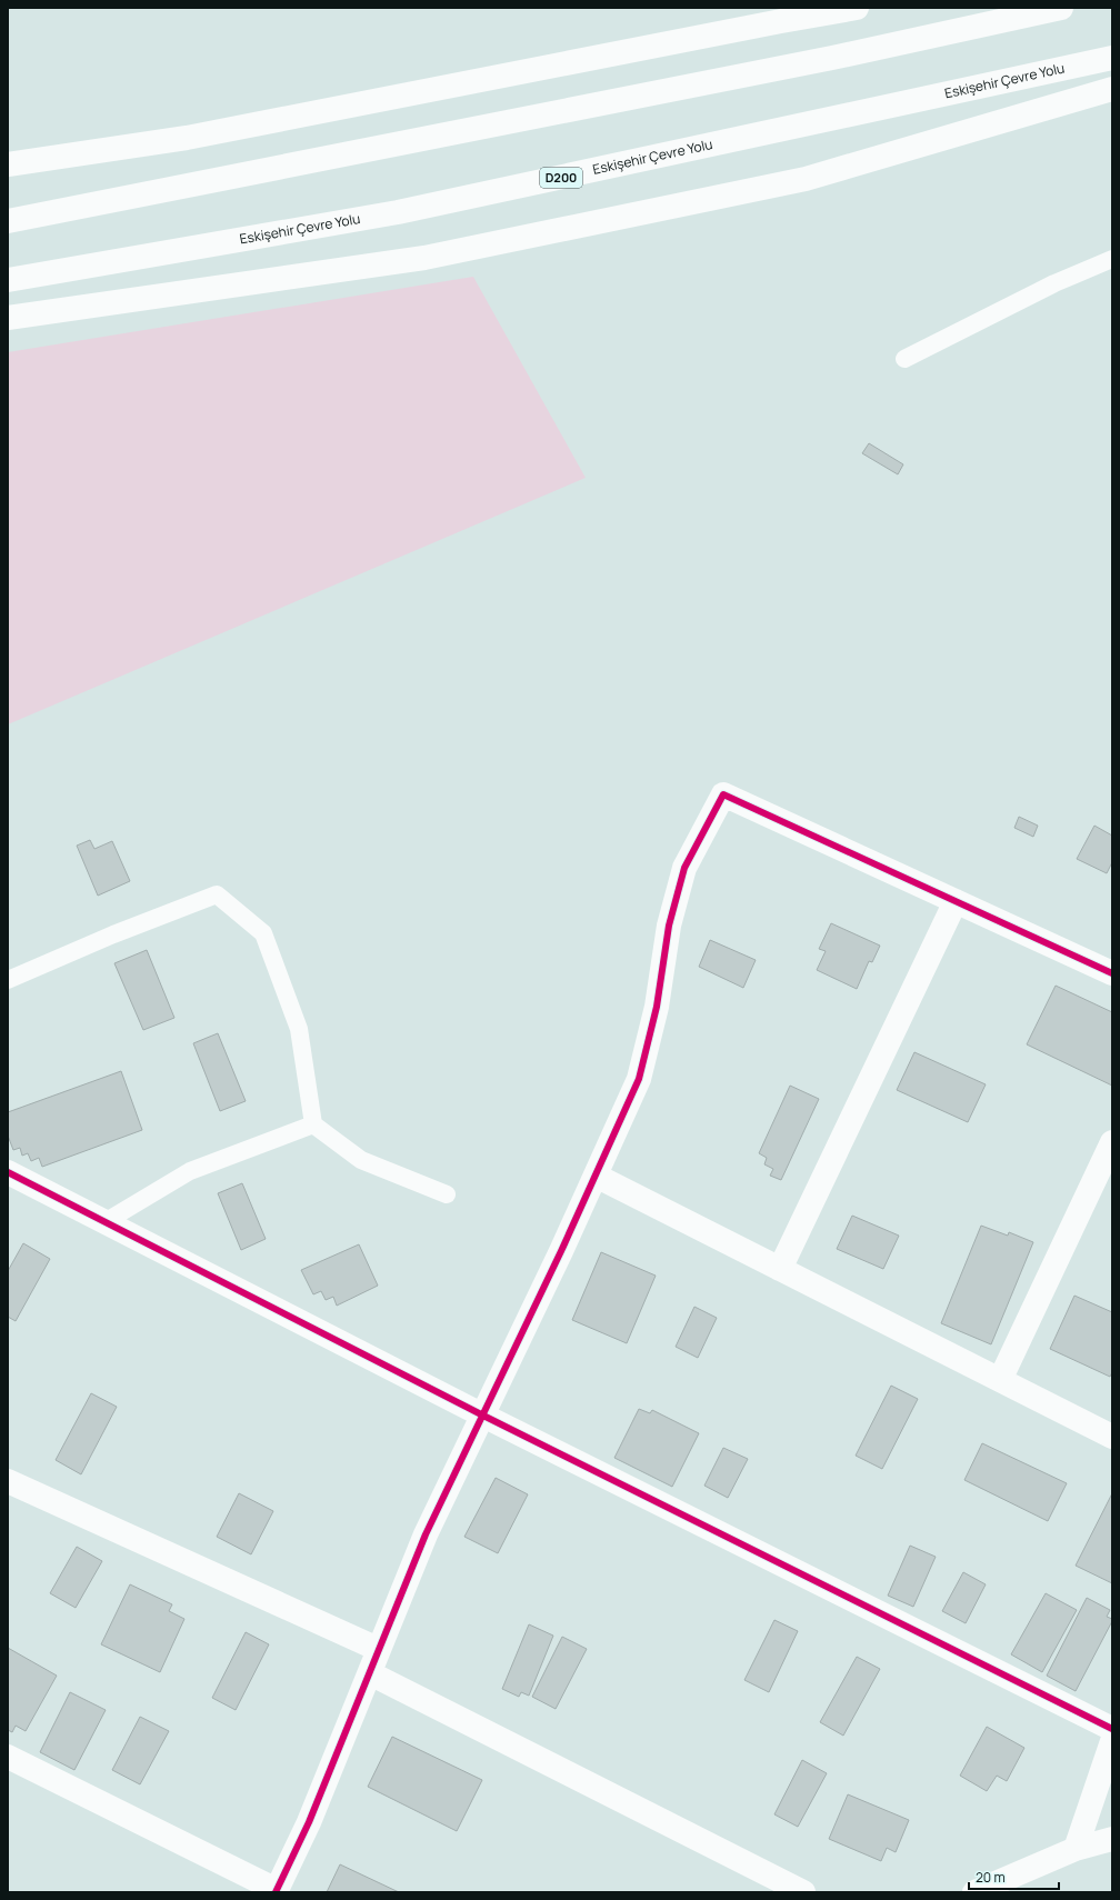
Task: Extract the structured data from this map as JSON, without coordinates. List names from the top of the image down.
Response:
{
  "streets": {
    "main road": ["Eskişehir Çevre Yolu", "D200"]
  },
  "scale_bar": "20 m"
}
